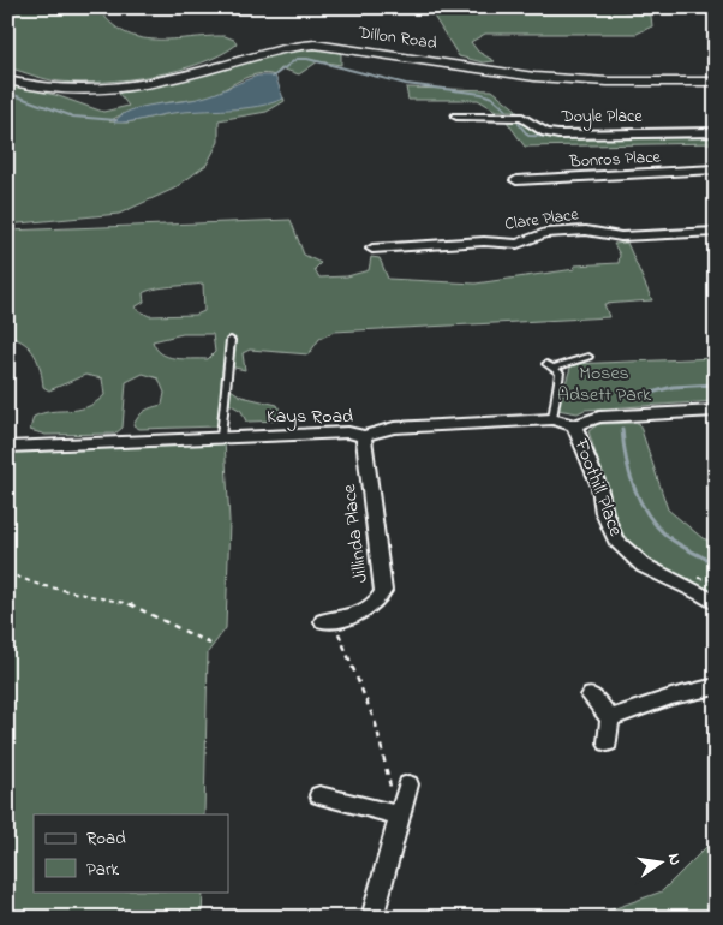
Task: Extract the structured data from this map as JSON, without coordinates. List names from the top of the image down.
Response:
{
  "streets": {
    "main road": ["Dillon Road"],
    "street": [
      "Doyle Place",
      "Bonros Place",
      "Clare Place",
      "Kays Road",
      "Foothill Place",
      "Jillinda Place"
    ]
  },
  "crossings": [
    ["Kays Road", "Foothill Place"],
    ["Kays Road", "Jillinda Place"]
  ],
  "parks": ["Moses Adsett Park"],
  "legend": ["Road", "Park"],
  "north": "right"
}
